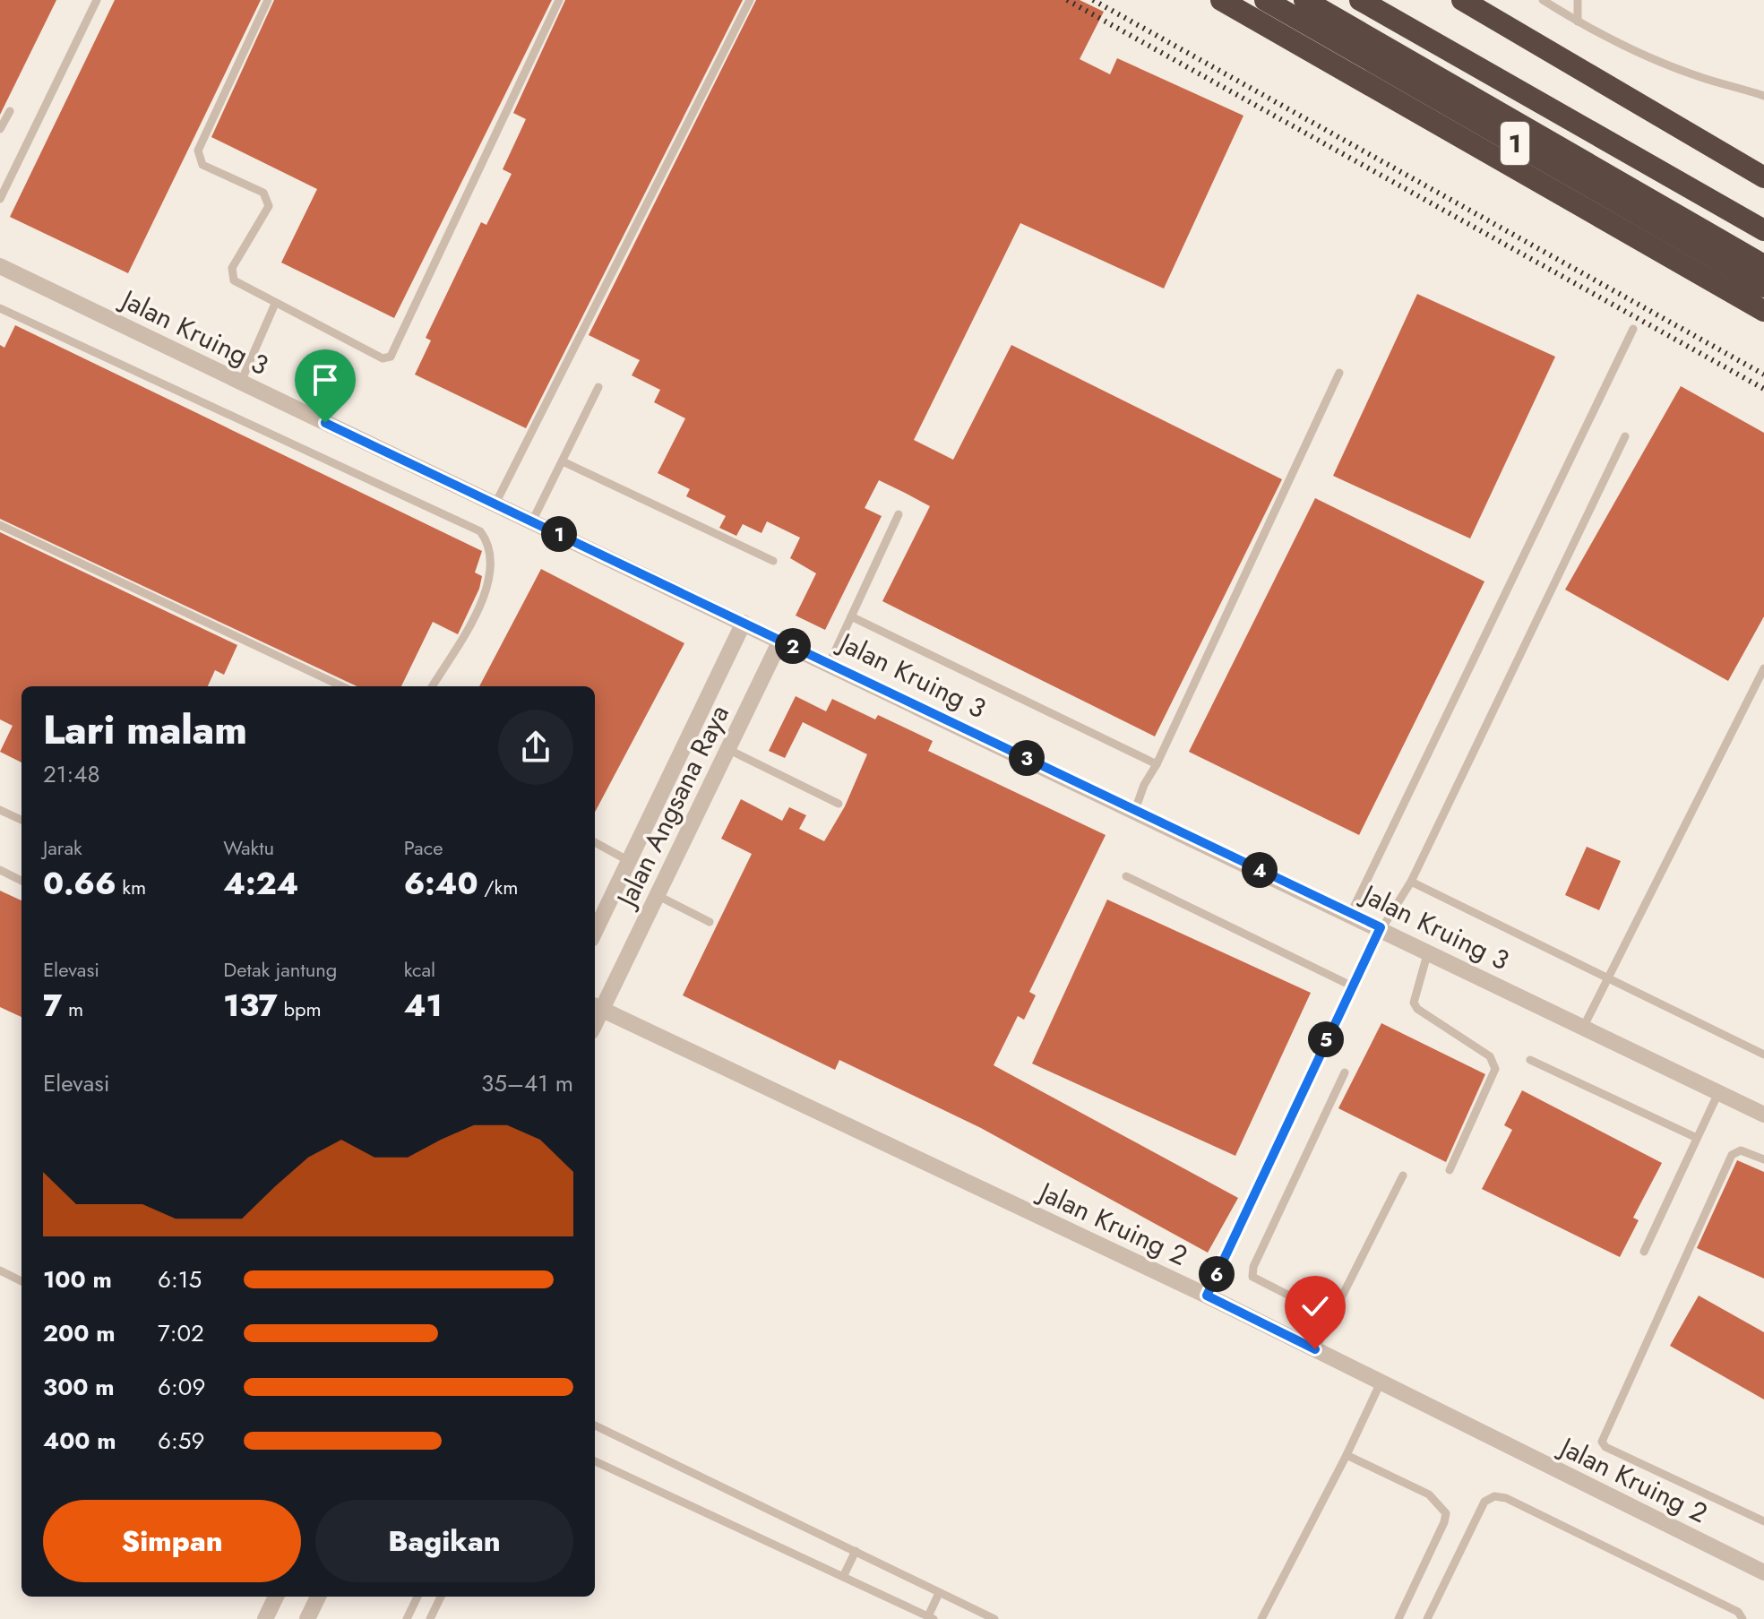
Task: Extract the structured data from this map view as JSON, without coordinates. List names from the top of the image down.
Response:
{
  "streets": {
    "highway": ["1"],
    "street": ["Jalan Kruing 3", "Jalan Angsana Raya", "Jalan Kruing 2"]
  },
  "crossings": [
    ["Jalan Kruing 3", "Jalan Angsana Raya"],
    ["Jalan Angsana Raya", "Jalan Kruing 2"]
  ],
  "page": {
    "pins": [
      "1",
      "2",
      "3",
      "4",
      "5",
      "6"
    ],
    "heading": ["Lari malam", "21:48"],
    "stats": [
      ["Jarak", "0.66 km"],
      ["Waktu", "4:24"],
      ["Pace", "6:40 /km"],
      ["Elevasi", "7 m"],
      ["Detak jantung", "137 bpm"],
      ["kcal", "41"]
    ],
    "chart": ["Elevasi", "35–41 m"],
    "list": [
      {
        "name": "100 m",
        "note": "6:15"
      },
      {
        "name": "200 m",
        "note": "7:02"
      },
      {
        "name": "300 m",
        "note": "6:09"
      },
      {
        "name": "400 m",
        "note": "6:59"
      }
    ],
    "buttons": ["Simpan", "Bagikan"]
  }
}
